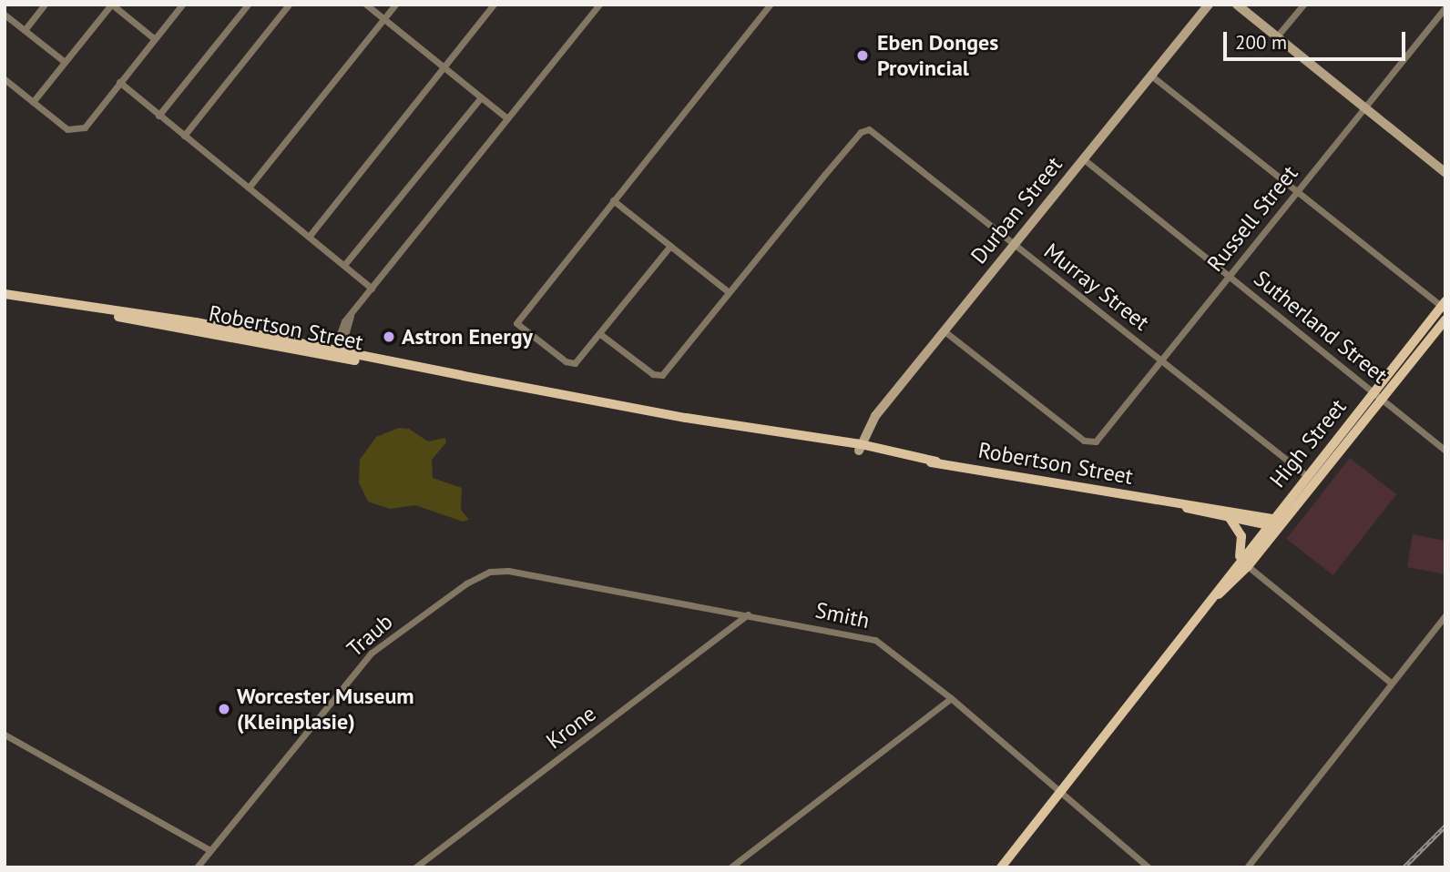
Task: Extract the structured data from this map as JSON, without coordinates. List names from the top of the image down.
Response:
{
  "streets": {
    "main road": ["Robertson Street", "High Street"],
    "street": [
      "Durban Street",
      "Russell Street",
      "Murray Street",
      "Sutherland Street",
      "Smith",
      "Traub",
      "Krone"
    ]
  },
  "crossings": [
    ["Durban Street", "Russell Street"],
    ["Durban Street", "Murray Street"],
    ["Durban Street", "Sutherland Street"],
    ["Durban Street", "Robertson Street"],
    ["Russell Street", "Murray Street"],
    ["Russell Street", "Sutherland Street"],
    ["Murray Street", "High Street"],
    ["Sutherland Street", "High Street"],
    ["Robertson Street", "High Street"],
    ["High Street", "Smith"],
    ["Smith", "Traub"],
    ["Smith", "Krone"]
  ],
  "places": ["Eben Donges Provincial", "Astron Energy", "Worcester Museum (Kleinplasie)"],
  "scale_bar": "200 m"
}
